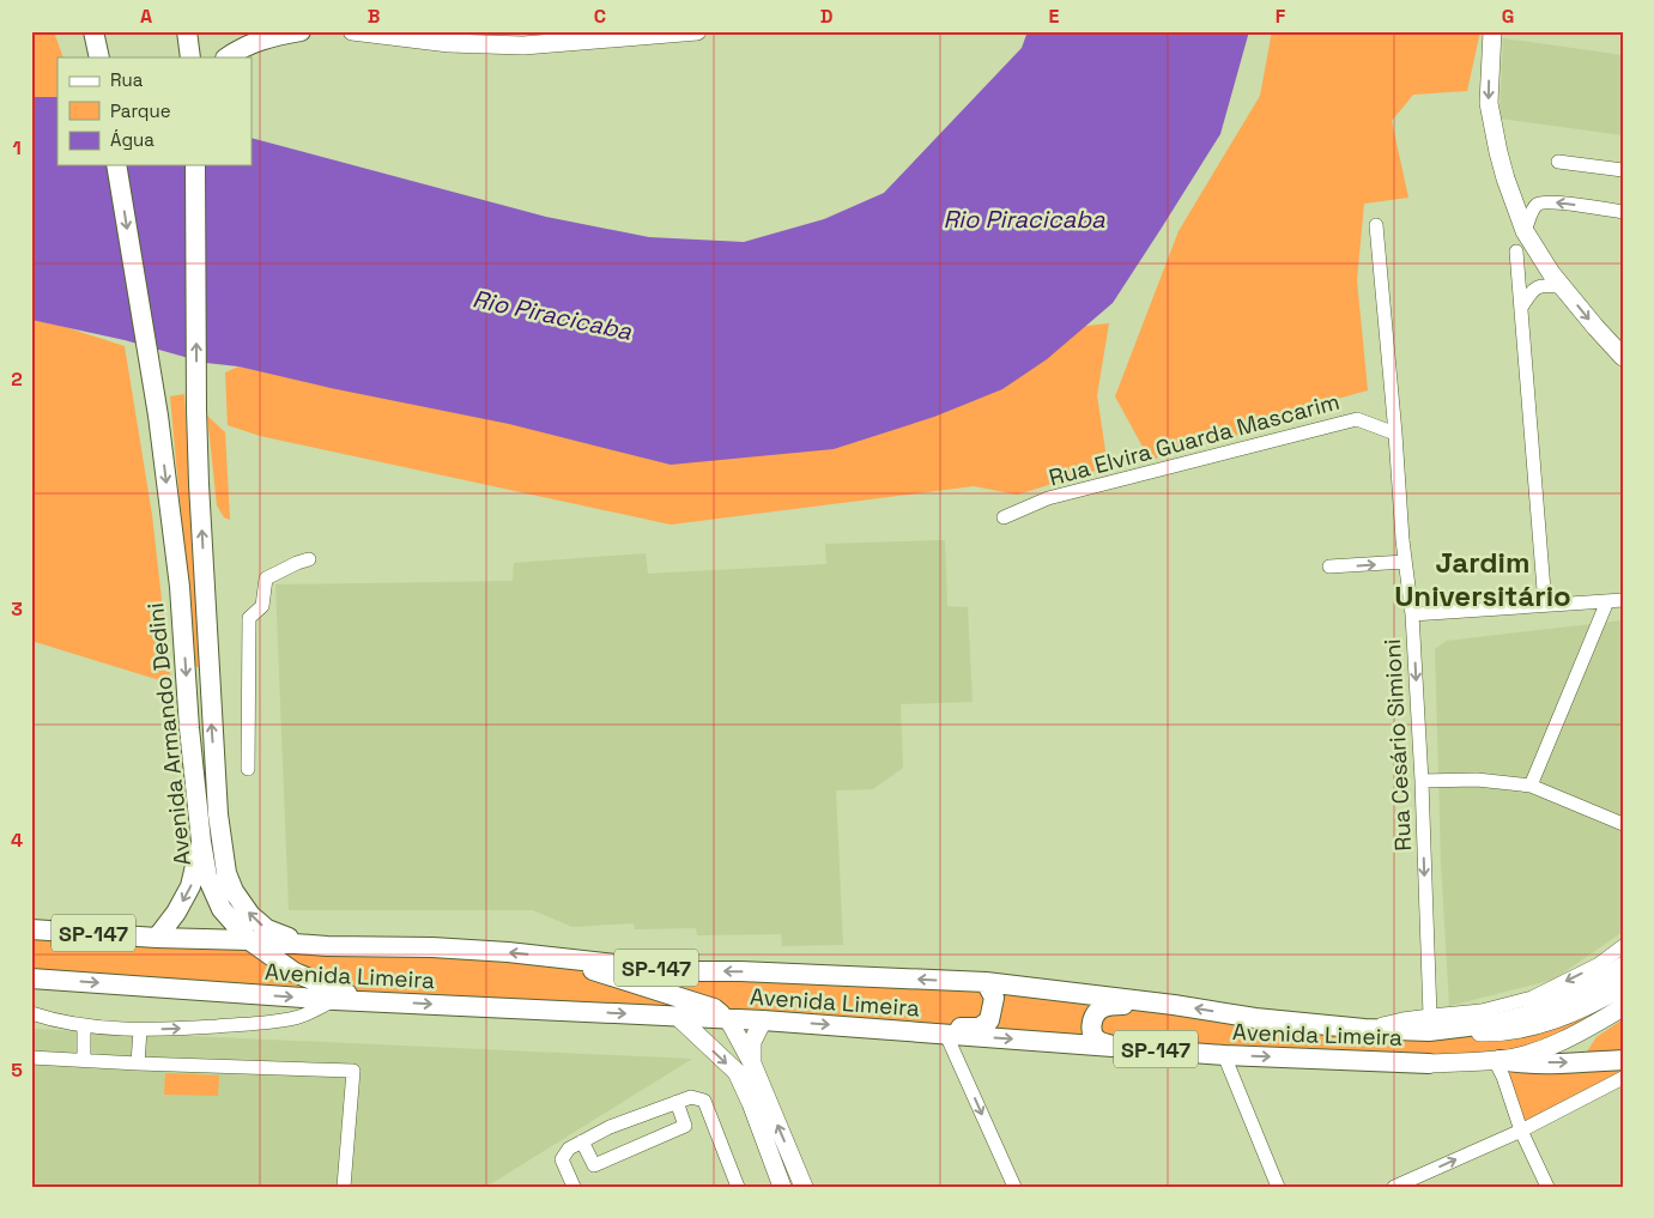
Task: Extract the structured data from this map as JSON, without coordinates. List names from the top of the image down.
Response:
{
  "streets": {
    "highway": ["Avenida Armando Dedini", "SP-147", "Avenida Limeira"],
    "street": ["Rua Elvira Guarda Mascarim", "Rua Cesário Simioni"]
  },
  "crossings": [
    ["Rua Elvira Guarda Mascarim", "Rua Cesário Simioni"],
    ["Avenida Armando Dedini", "Avenida Limeira"],
    ["Rua Cesário Simioni", "Avenida Limeira"]
  ],
  "one_way": ["Rua Cesário Simioni"],
  "districts": ["Jardim Universitário"],
  "water": ["Rio Piracicaba"],
  "legend": ["Rua", "Parque", "Água"],
  "grid": {
    "columns": [
      "A",
      "B",
      "C",
      "D",
      "E",
      "F",
      "G"
    ],
    "rows": [
      "1",
      "2",
      "3",
      "4",
      "5"
    ]
  }
}
